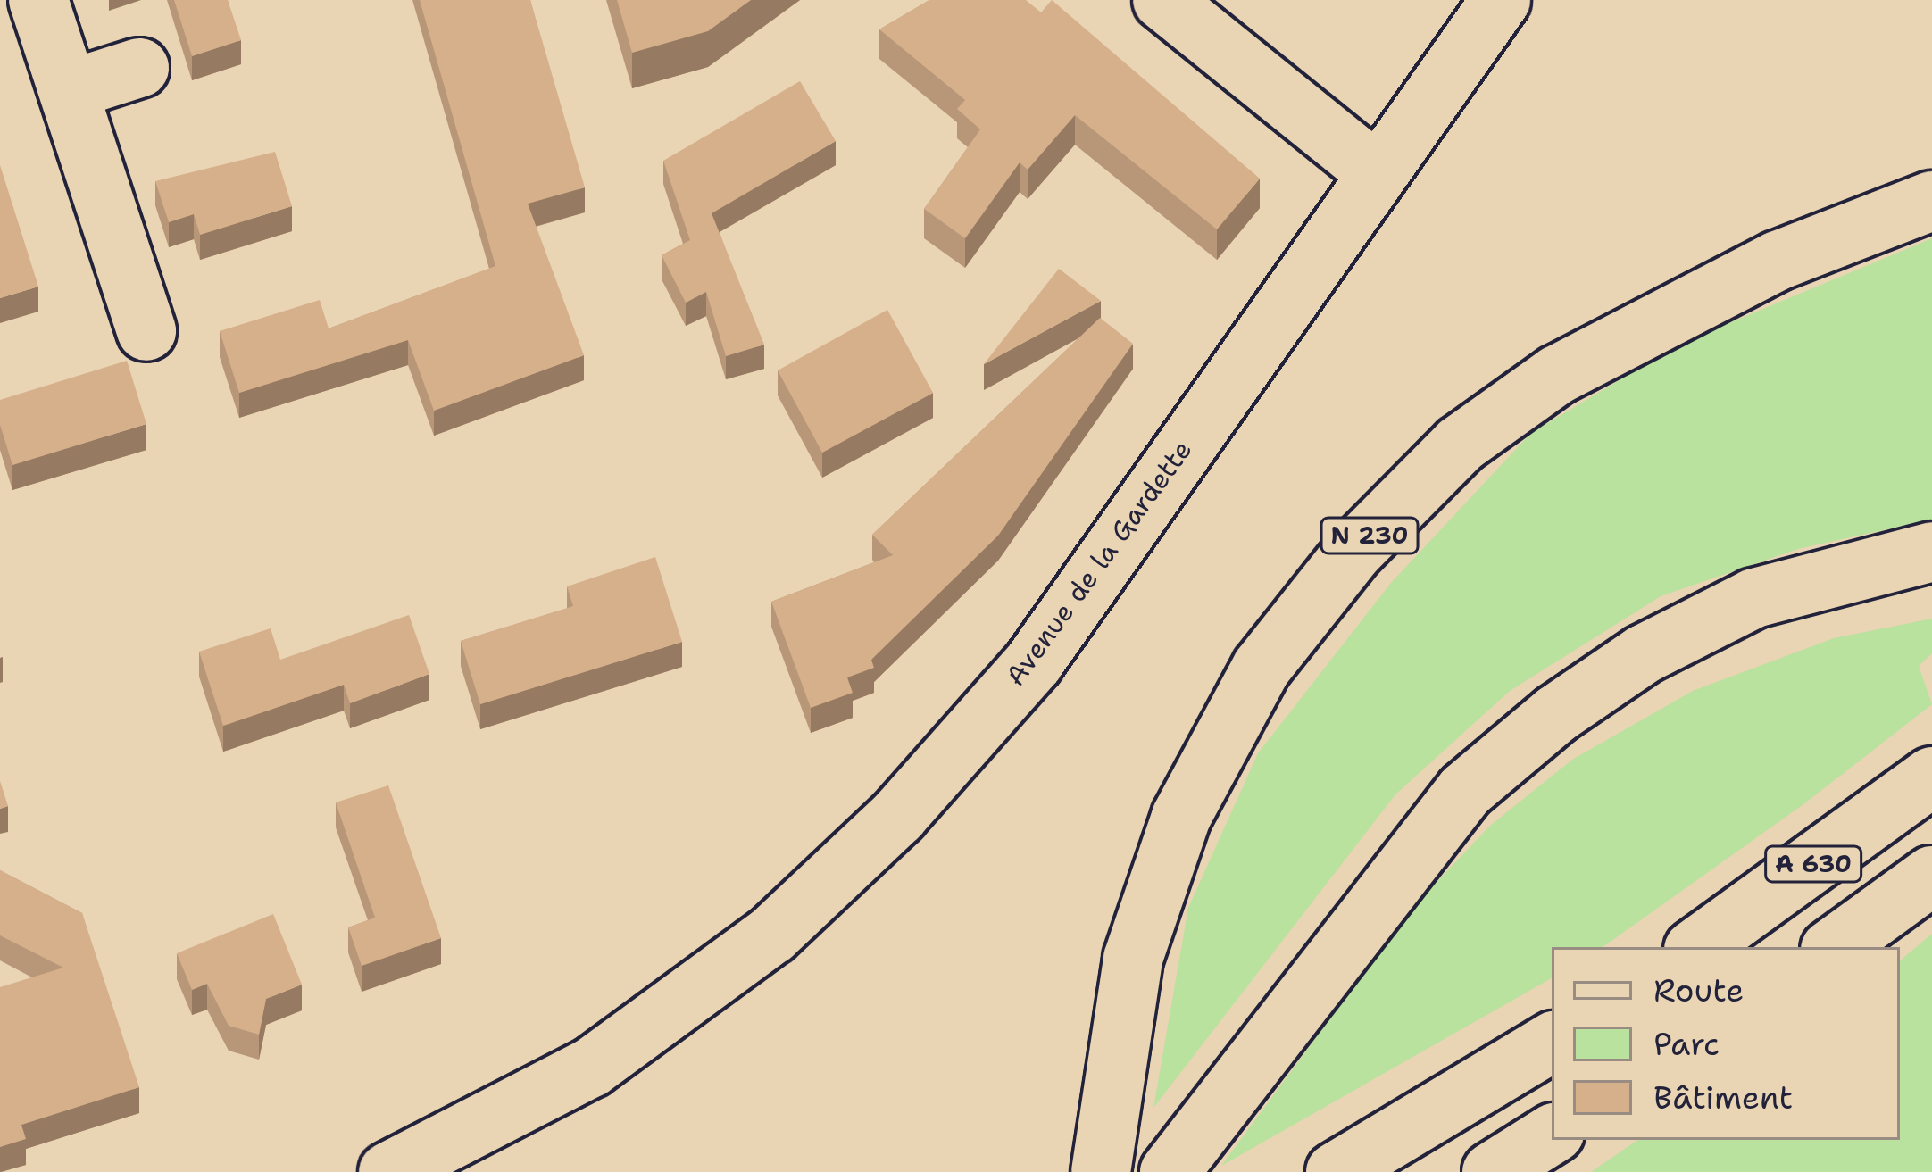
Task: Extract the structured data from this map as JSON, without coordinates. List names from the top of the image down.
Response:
{
  "streets": {
    "main road": ["N 230", "Avenue de la Gardette", "A 630"]
  },
  "legend": ["Route", "Parc", "Bâtiment"]
}
